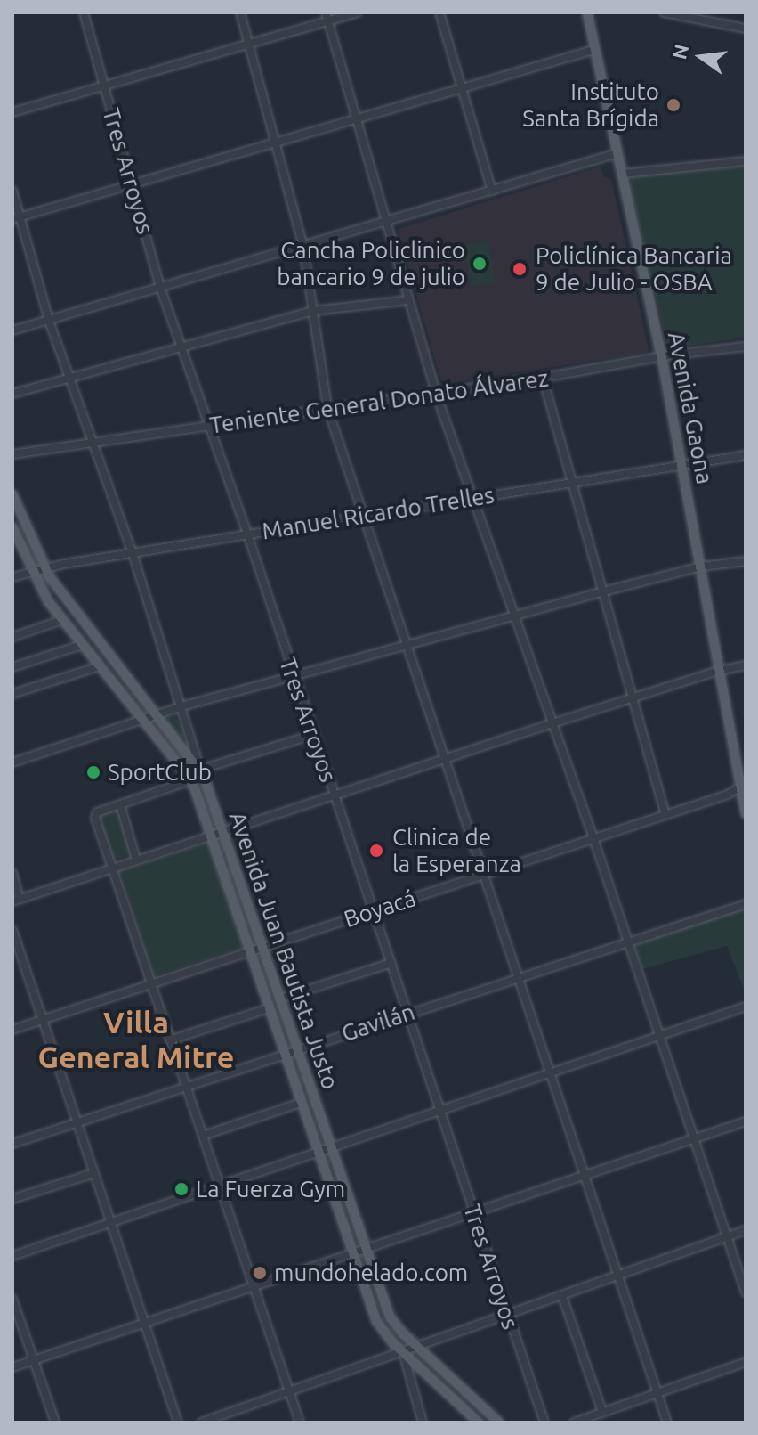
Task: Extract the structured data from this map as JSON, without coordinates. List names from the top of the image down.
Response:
{
  "streets": {
    "main road": ["Avenida Gaona", "Avenida Juan Bautista Justo"],
    "street": [
      "Tres Arroyos",
      "Teniente General Donato Álvarez",
      "Manuel Ricardo Trelles",
      "Boyacá",
      "Gavilán"
    ]
  },
  "crossings": [
    ["Tres Arroyos", "Teniente General Donato Álvarez"],
    ["Tres Arroyos", "Manuel Ricardo Trelles"],
    ["Tres Arroyos", "Boyacá"],
    ["Tres Arroyos", "Gavilán"],
    ["Teniente General Donato Álvarez", "Avenida Gaona"],
    ["Avenida Gaona", "Manuel Ricardo Trelles"],
    ["Avenida Gaona", "Boyacá"],
    ["Manuel Ricardo Trelles", "Avenida Juan Bautista Justo"],
    ["Boyacá", "Avenida Juan Bautista Justo"],
    ["Avenida Juan Bautista Justo", "Gavilán"]
  ],
  "districts": ["Villa General Mitre"],
  "places": [
    "Instituto Santa Brígida",
    "Cancha Policlinico bancario 9 de julio",
    "Policlínica Bancaria 9 de Julio - OSBA",
    "SportClub",
    "Clinica de la Esperanza",
    "La Fuerza Gym",
    "mundohelado.com"
  ],
  "north": "left"
}
